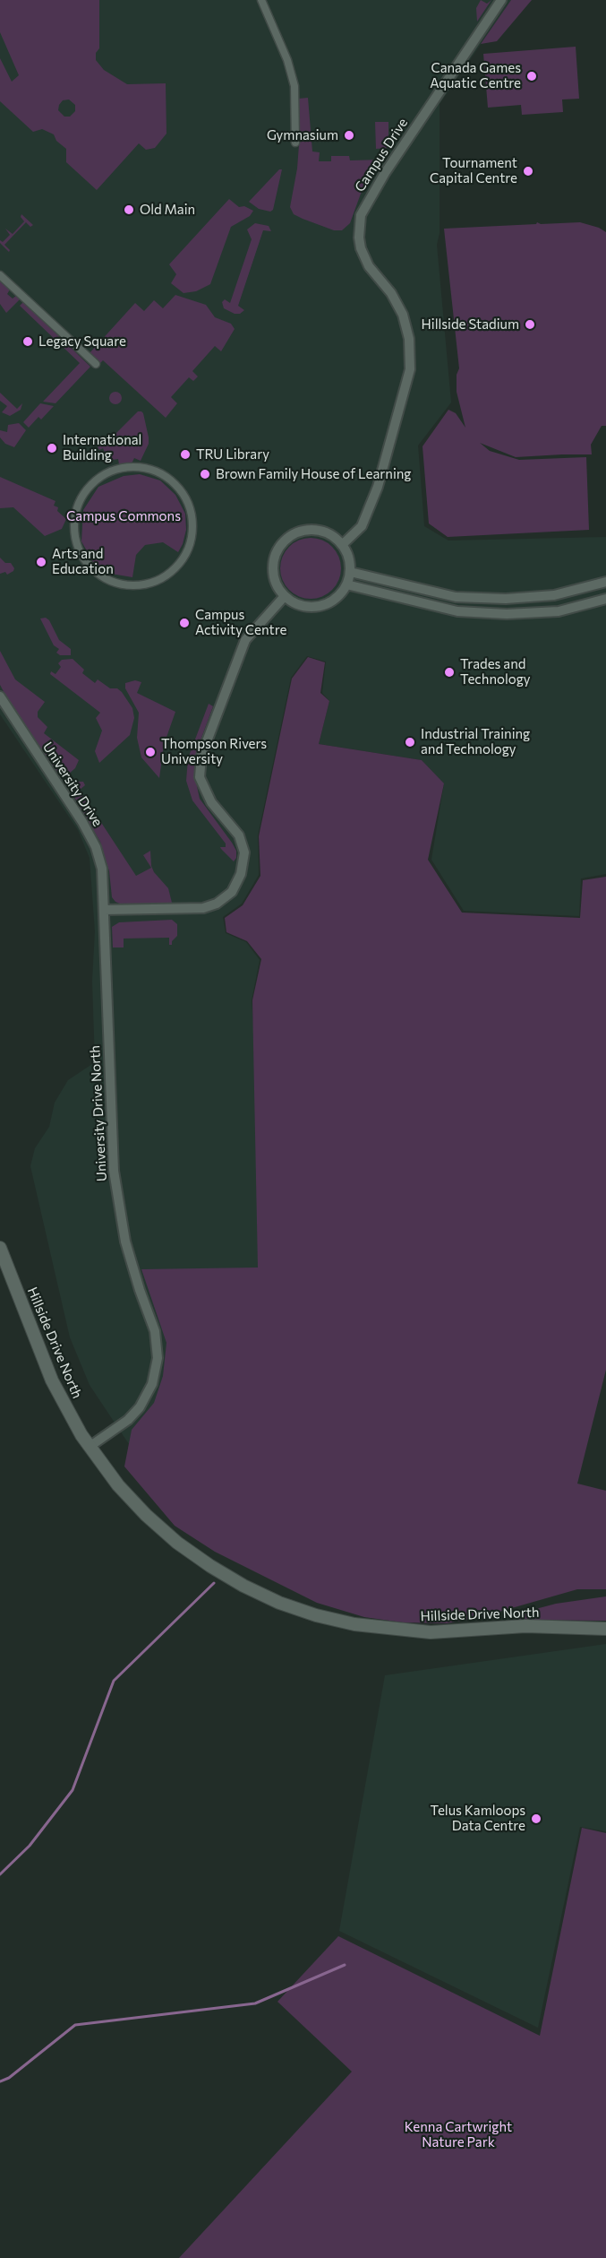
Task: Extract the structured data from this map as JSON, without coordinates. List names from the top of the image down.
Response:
{
  "streets": {
    "street": [
      "Campus Drive",
      "University Drive",
      "University Drive North",
      "Hillside Drive North"
    ]
  },
  "crossings": [
    ["University Drive", "University Drive North"]
  ],
  "parks": ["Campus Commons", "Kenna Cartwright Nature Park"],
  "places": [
    "Canada Games Aquatic Centre",
    "Gymnasium",
    "Tournament Capital Centre",
    "Old Main",
    "Hillside Stadium",
    "Legacy Square",
    "International Building",
    "TRU Library",
    "Brown Family House of Learning",
    "Arts and Education",
    "Campus Activity Centre",
    "Trades and Technology",
    "Industrial Training and Technology",
    "Thompson Rivers University",
    "Telus Kamloops Data Centre"
  ]
}
